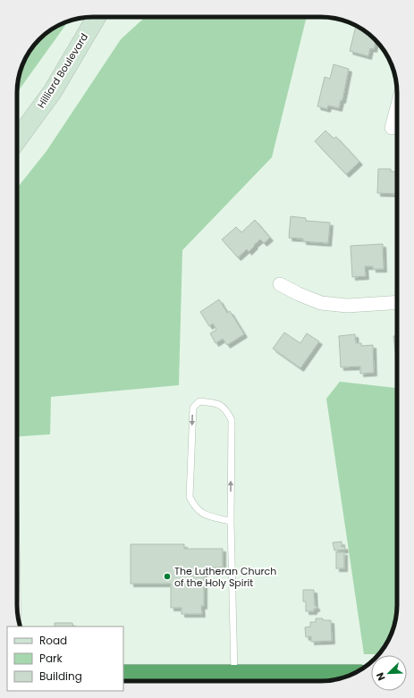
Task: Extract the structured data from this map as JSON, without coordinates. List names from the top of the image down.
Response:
{
  "streets": {
    "street": ["Hilliard Boulevard"]
  },
  "places": ["The Lutheran Church of the Holy Spirit"],
  "legend": ["Road", "Park", "Building"],
  "north": "bottom left"
}
